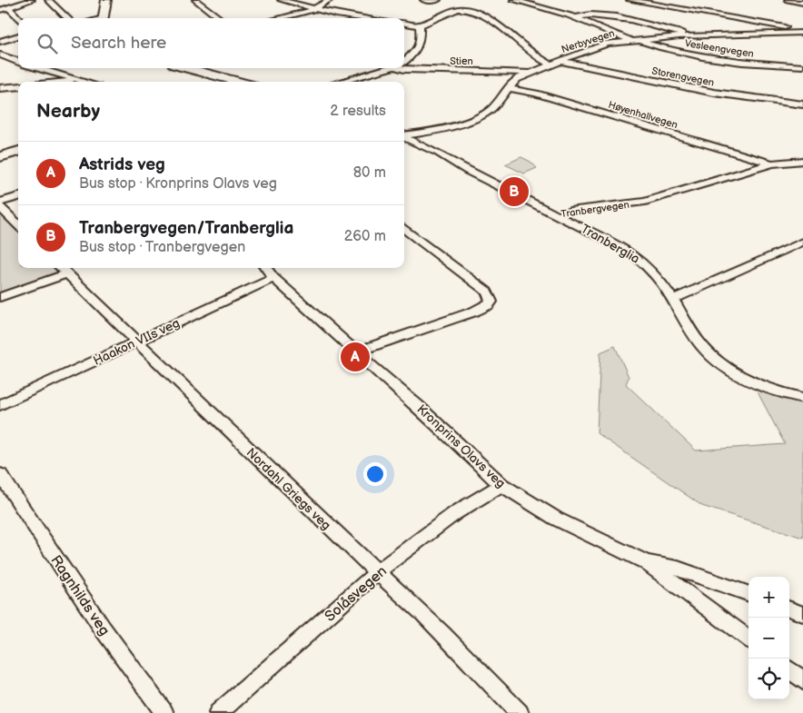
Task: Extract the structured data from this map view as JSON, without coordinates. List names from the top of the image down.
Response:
{
  "streets": {
    "street": [
      "Nerbyvegen",
      "Vesleengvegen",
      "Stien",
      "Storengvegen",
      "Høyenhallvegen",
      "Tranbergvegen",
      "Tranberglia",
      "Haakon VIIs veg",
      "Kronprins Olavs veg",
      "Nordahl Griegs veg",
      "Solåsvegen",
      "Ragnhilds veg"
    ]
  },
  "crossings": [
    ["Nerbyvegen", "Vesleengvegen"],
    ["Nerbyvegen", "Stien"],
    ["Nerbyvegen", "Storengvegen"],
    ["Nerbyvegen", "Høyenhallvegen"],
    ["Høyenhallvegen", "Tranbergvegen"],
    ["Tranbergvegen", "Tranberglia"],
    ["Haakon VIIs veg", "Kronprins Olavs veg"],
    ["Haakon VIIs veg", "Nordahl Griegs veg"],
    ["Kronprins Olavs veg", "Solåsvegen"],
    ["Nordahl Griegs veg", "Solåsvegen"]
  ],
  "page": {
    "search": "Search here",
    "heading": ["Nearby", "2 results"],
    "list": [
      {
        "mark": "A",
        "name": "Astrids veg",
        "note": "Bus stop · Kronprins Olavs veg",
        "value": "80 m"
      },
      {
        "mark": "B",
        "name": "Tranbergvegen/Tranberglia",
        "note": "Bus stop · Tranbergvegen",
        "value": "260 m"
      }
    ],
    "pins": ["B", "A"],
    "map_buttons": ["+", "−"]
  }
}
